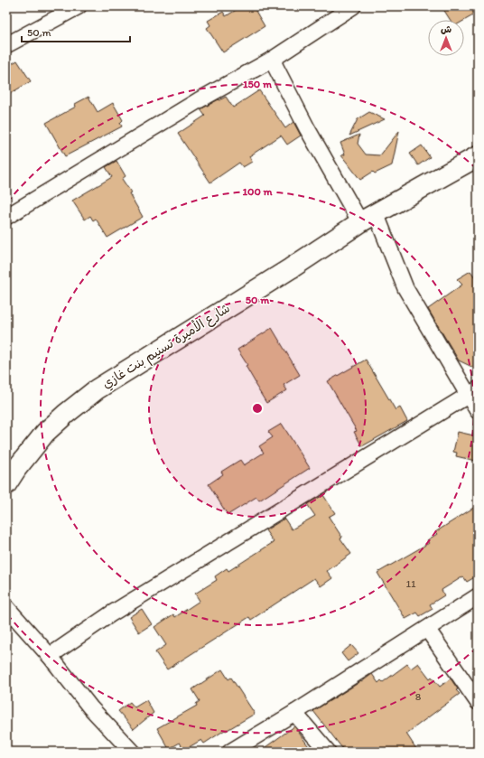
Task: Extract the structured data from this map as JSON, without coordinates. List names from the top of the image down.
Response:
{
  "streets": {
    "main road": ["شارع الأميرة تسنيم بنت غازي"]
  },
  "house_numbers": ["11", "8"],
  "scale_bar": "50 m",
  "north": "top",
  "rings": ["150 m", "100 m", "50 m"]
}
